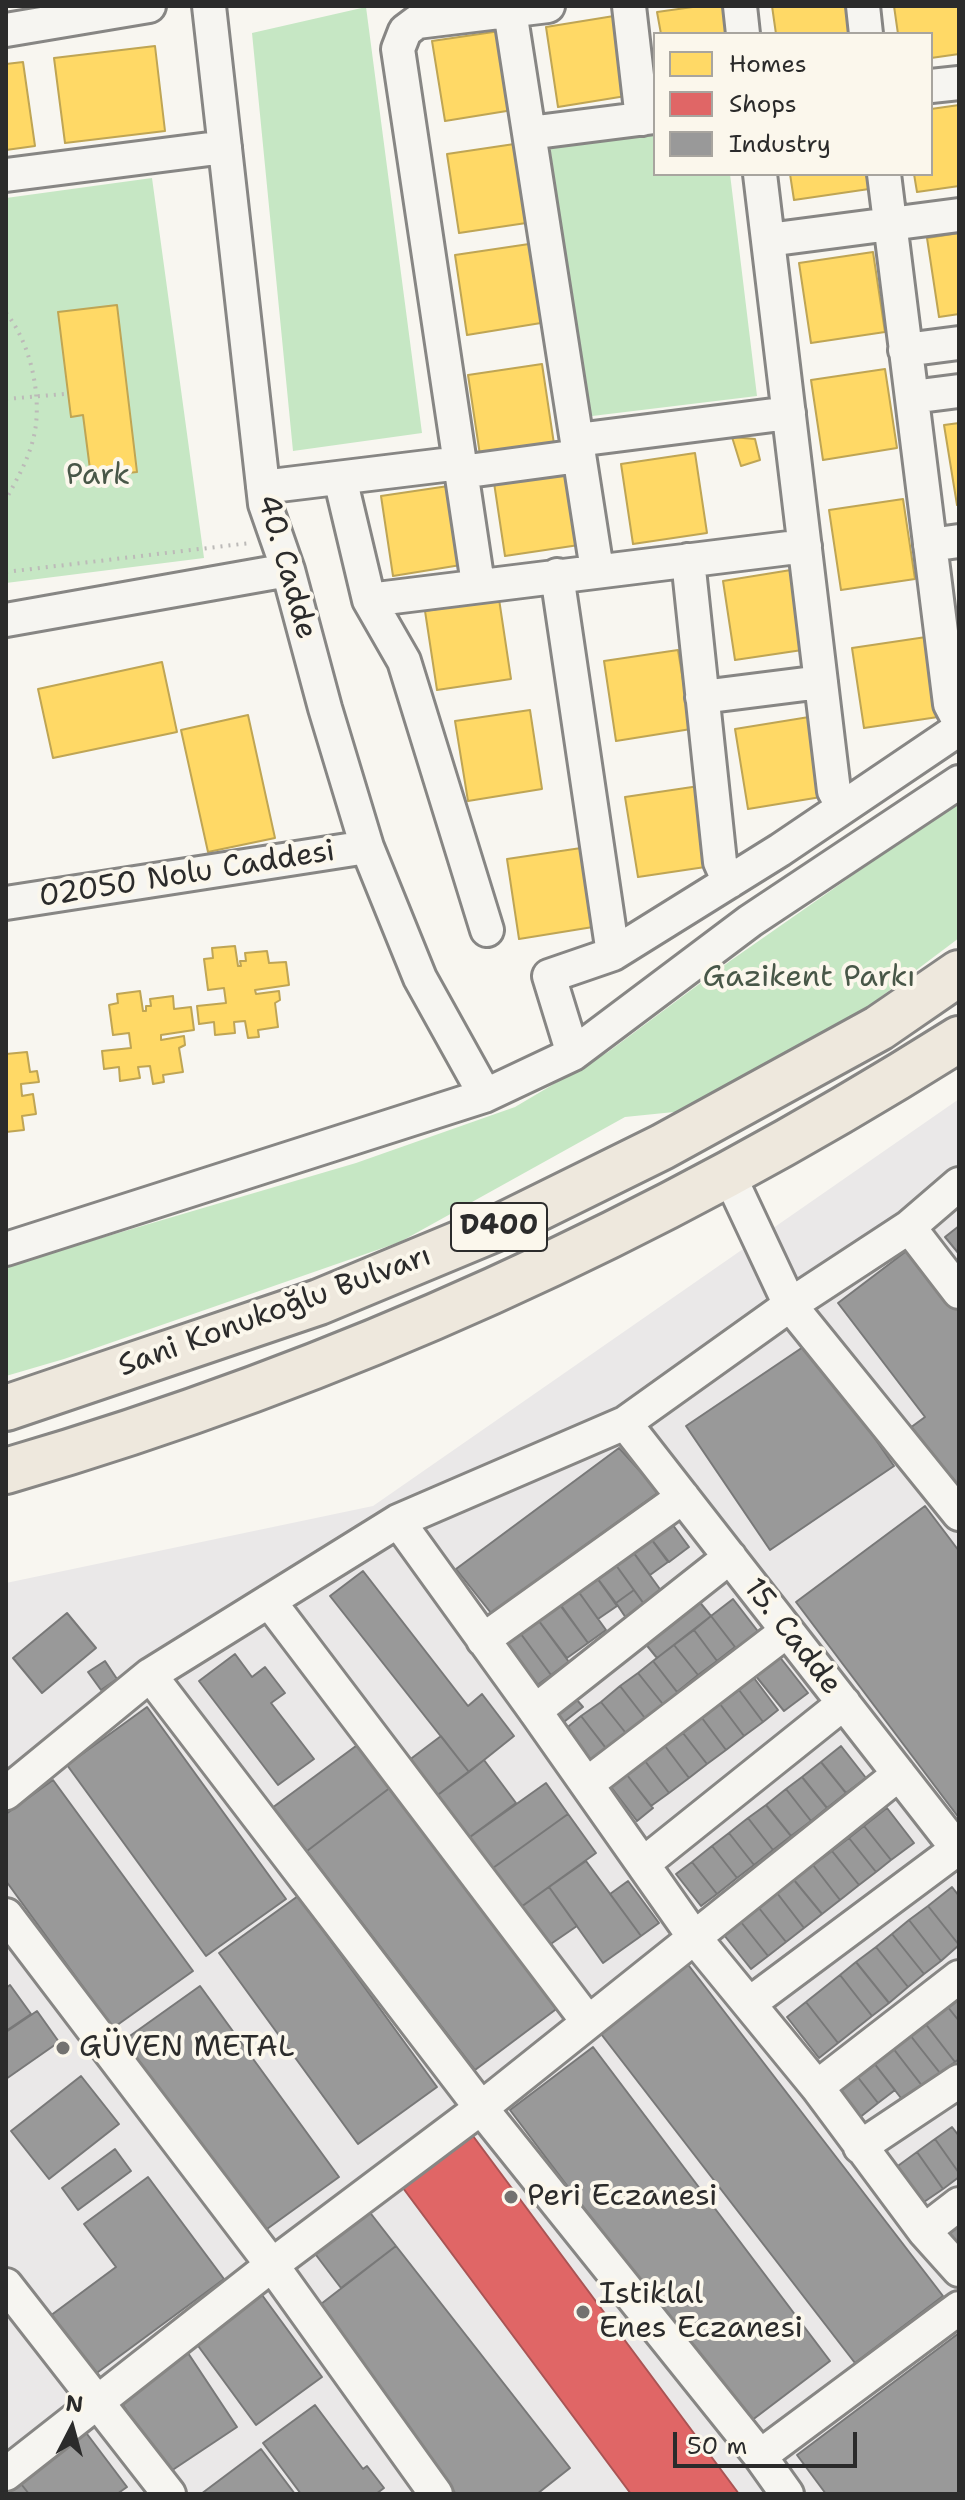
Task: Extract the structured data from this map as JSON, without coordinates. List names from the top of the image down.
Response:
{
  "streets": {
    "highway": ["D400", "Sani Konukoğlu Bulvarı"],
    "street": ["40. Cadde", "02050 Nolu Caddesi", "15. Cadde"]
  },
  "crossings": [
    ["40. Cadde", "02050 Nolu Caddesi"]
  ],
  "parks": ["Park", "Gazikent Parkı"],
  "places": ["GÜVEN METAL", "Peri Eczanesi", "Istiklal Enes Eczanesi"],
  "legend": ["Homes", "Shops", "Industry"],
  "scale_bar": "50 m",
  "north": "top"
}
